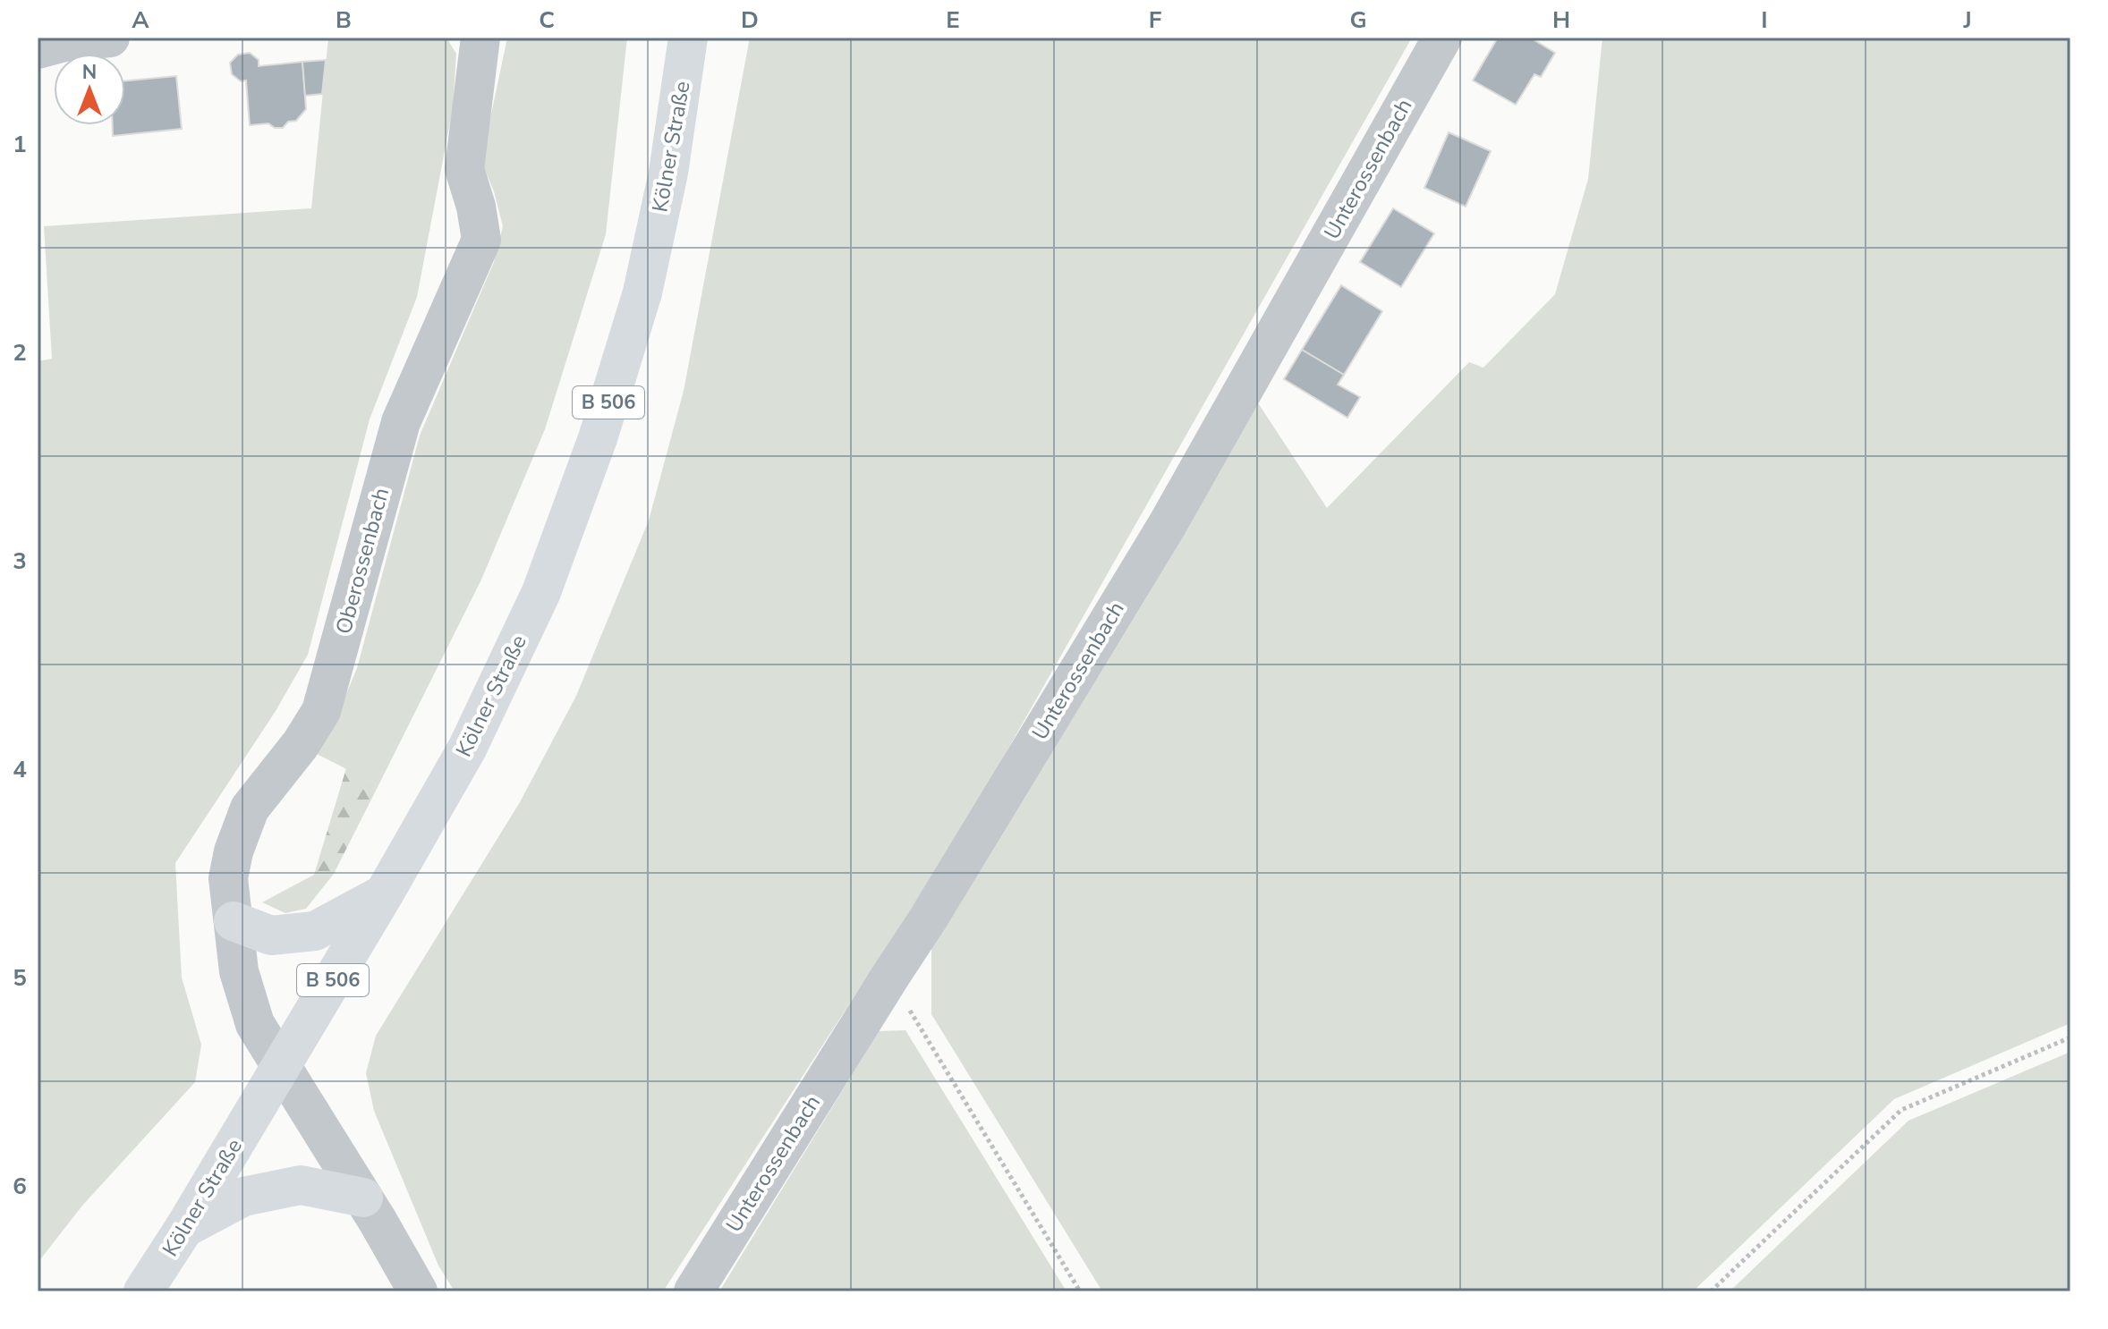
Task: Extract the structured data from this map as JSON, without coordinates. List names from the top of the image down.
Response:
{
  "streets": {
    "main road": ["Kölner Straße", "B 506"],
    "street": ["Unterossenbach", "Oberossenbach"]
  },
  "crossings": [
    ["Kölner Straße", "Oberossenbach"]
  ],
  "north": "top",
  "grid": {
    "columns": [
      "A",
      "B",
      "C",
      "D",
      "E",
      "F",
      "G",
      "H",
      "I",
      "J"
    ],
    "rows": [
      "1",
      "2",
      "3",
      "4",
      "5",
      "6"
    ]
  }
}
